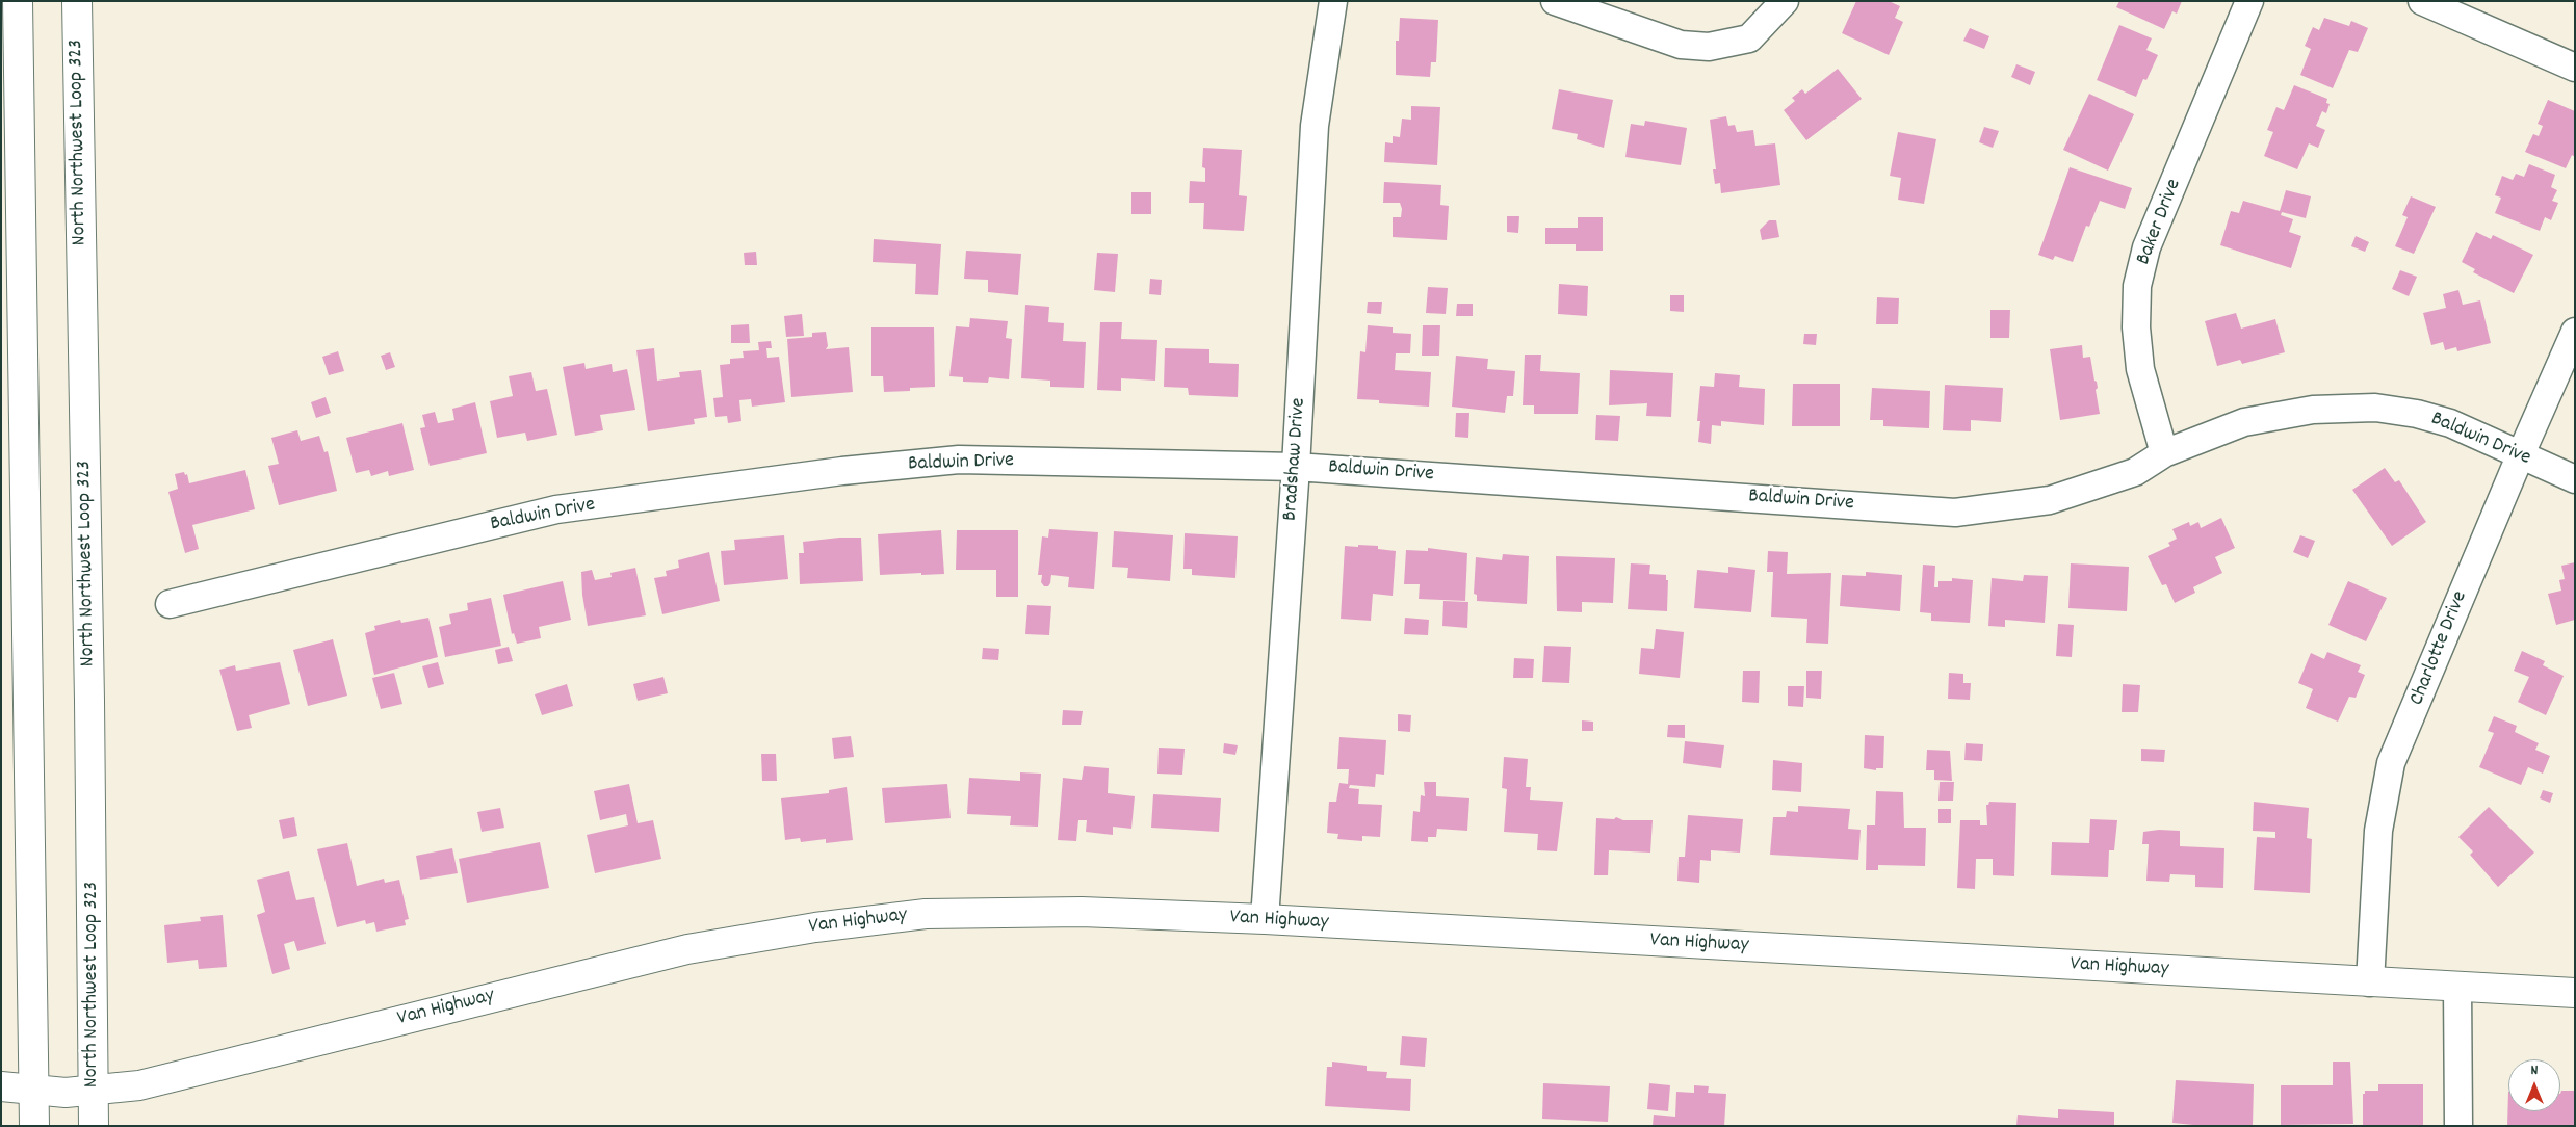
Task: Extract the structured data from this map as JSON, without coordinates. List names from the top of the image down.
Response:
{
  "streets": {
    "main road": ["North Northwest Loop 323", "Van Highway"],
    "street": [
      "Baker Drive",
      "Baldwin Drive",
      "Bradshaw Drive",
      "Charlotte Drive"
    ]
  },
  "crossings": [
    ["North Northwest Loop 323", "Van Highway"],
    ["Baker Drive", "Baldwin Drive"],
    ["Baldwin Drive", "Bradshaw Drive"],
    ["Baldwin Drive", "Charlotte Drive"],
    ["Bradshaw Drive", "Van Highway"],
    ["Charlotte Drive", "Van Highway"]
  ],
  "north": "top"
}
